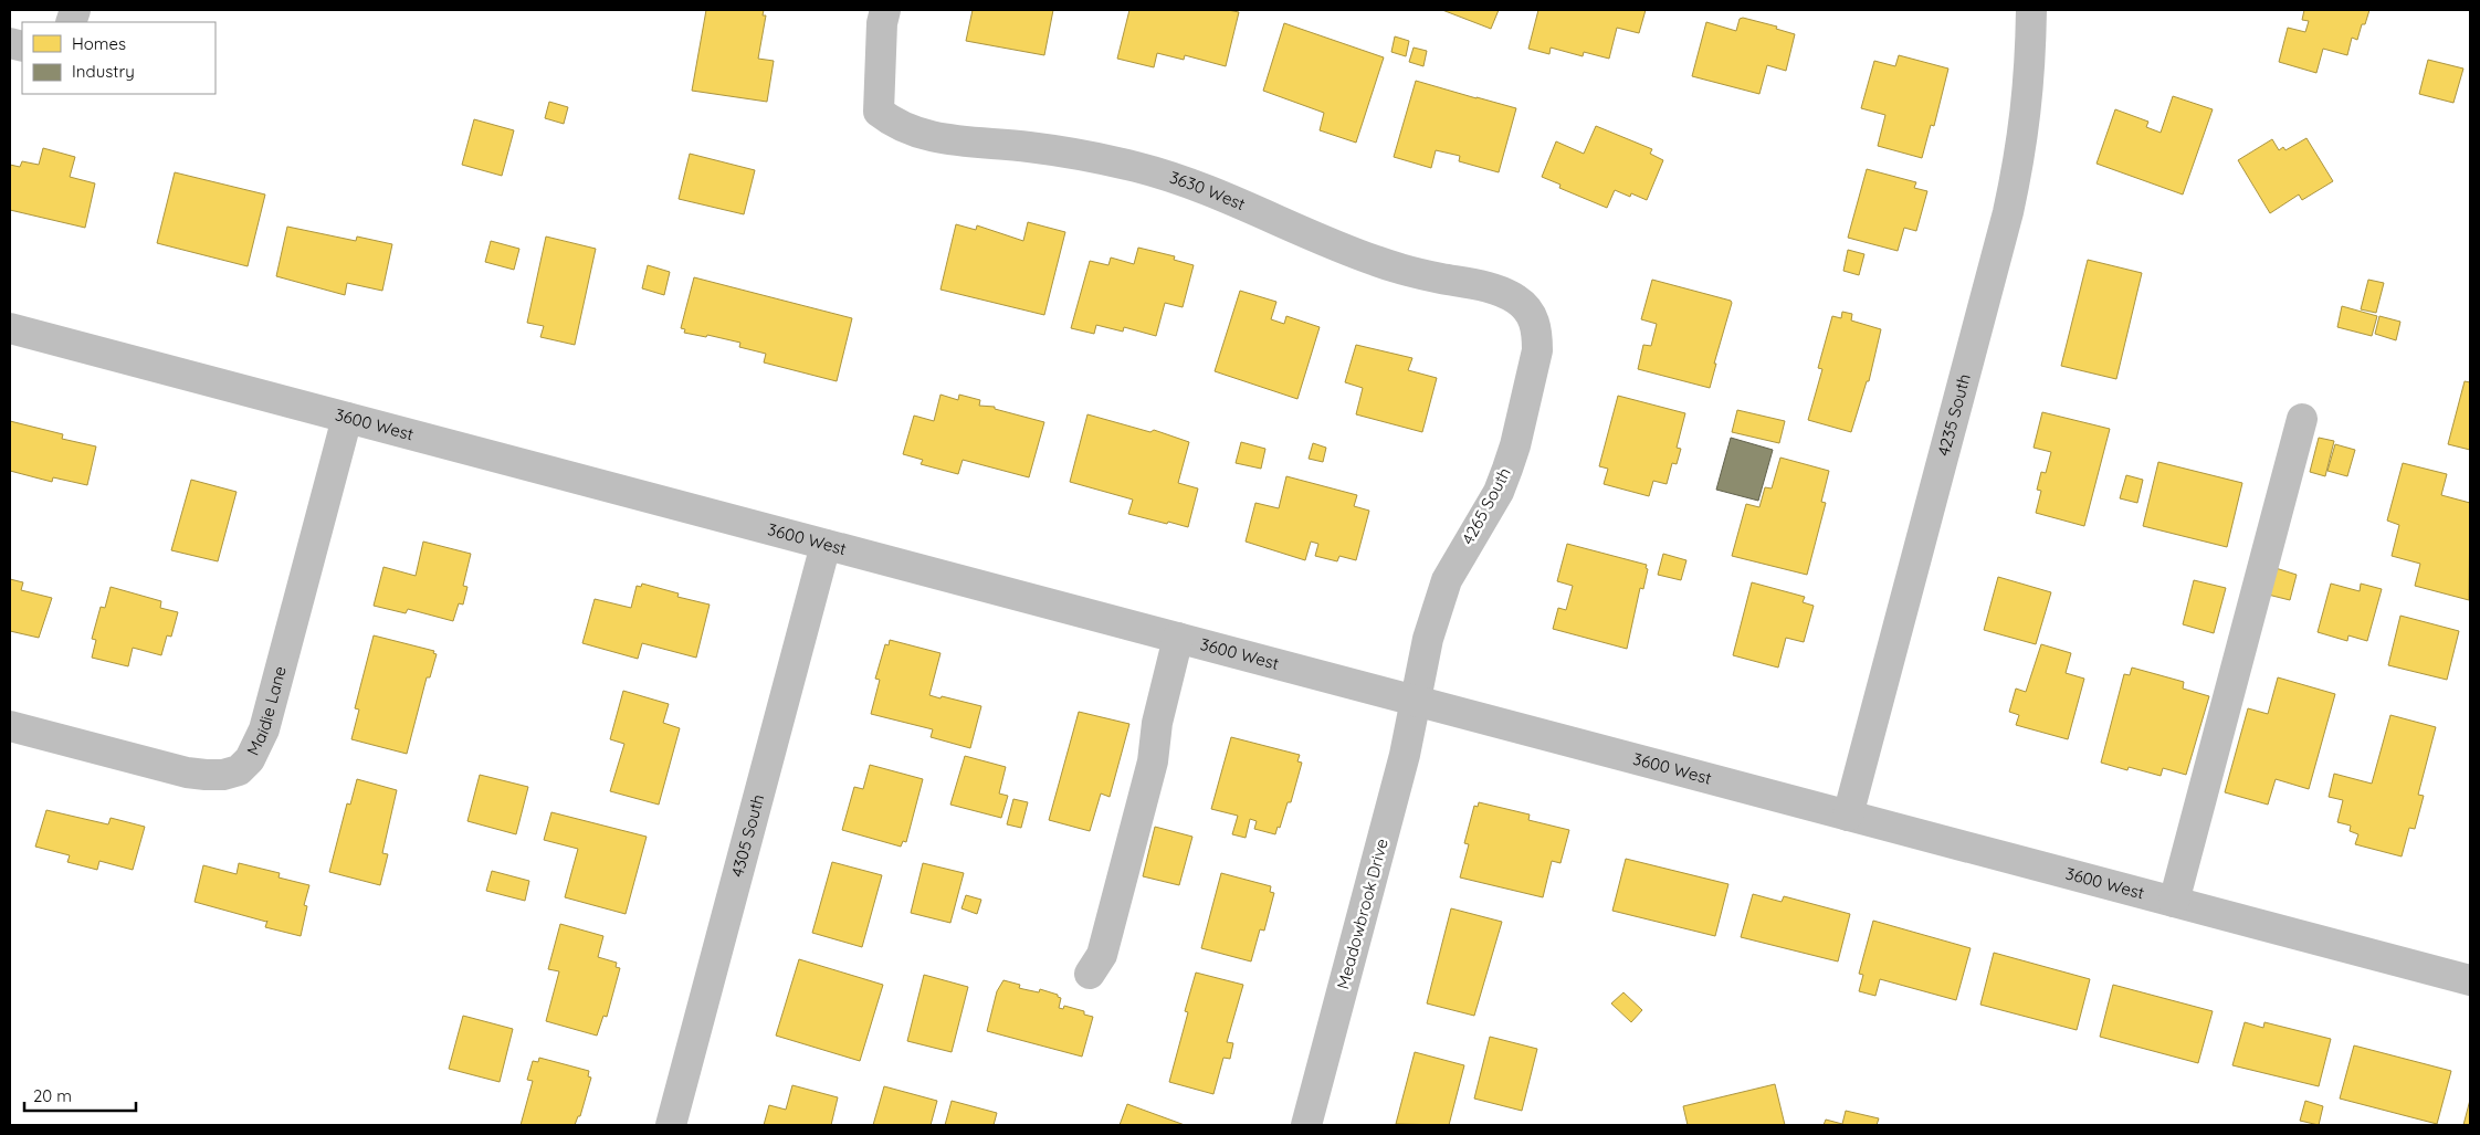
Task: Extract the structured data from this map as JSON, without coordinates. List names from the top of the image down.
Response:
{
  "streets": {
    "street": [
      "3630 West",
      "4235 South",
      "3600 West",
      "4265 South",
      "Maidie Lane",
      "4305 South",
      "Meadowbrook Drive"
    ]
  },
  "crossings": [
    ["3630 West", "4265 South"],
    ["4235 South", "3600 West"],
    ["3600 West", "4265 South"],
    ["3600 West", "Maidie Lane"],
    ["3600 West", "4305 South"],
    ["3600 West", "Meadowbrook Drive"],
    ["4265 South", "Meadowbrook Drive"]
  ],
  "legend": ["Homes", "Industry"],
  "scale_bar": "20 m"
}
